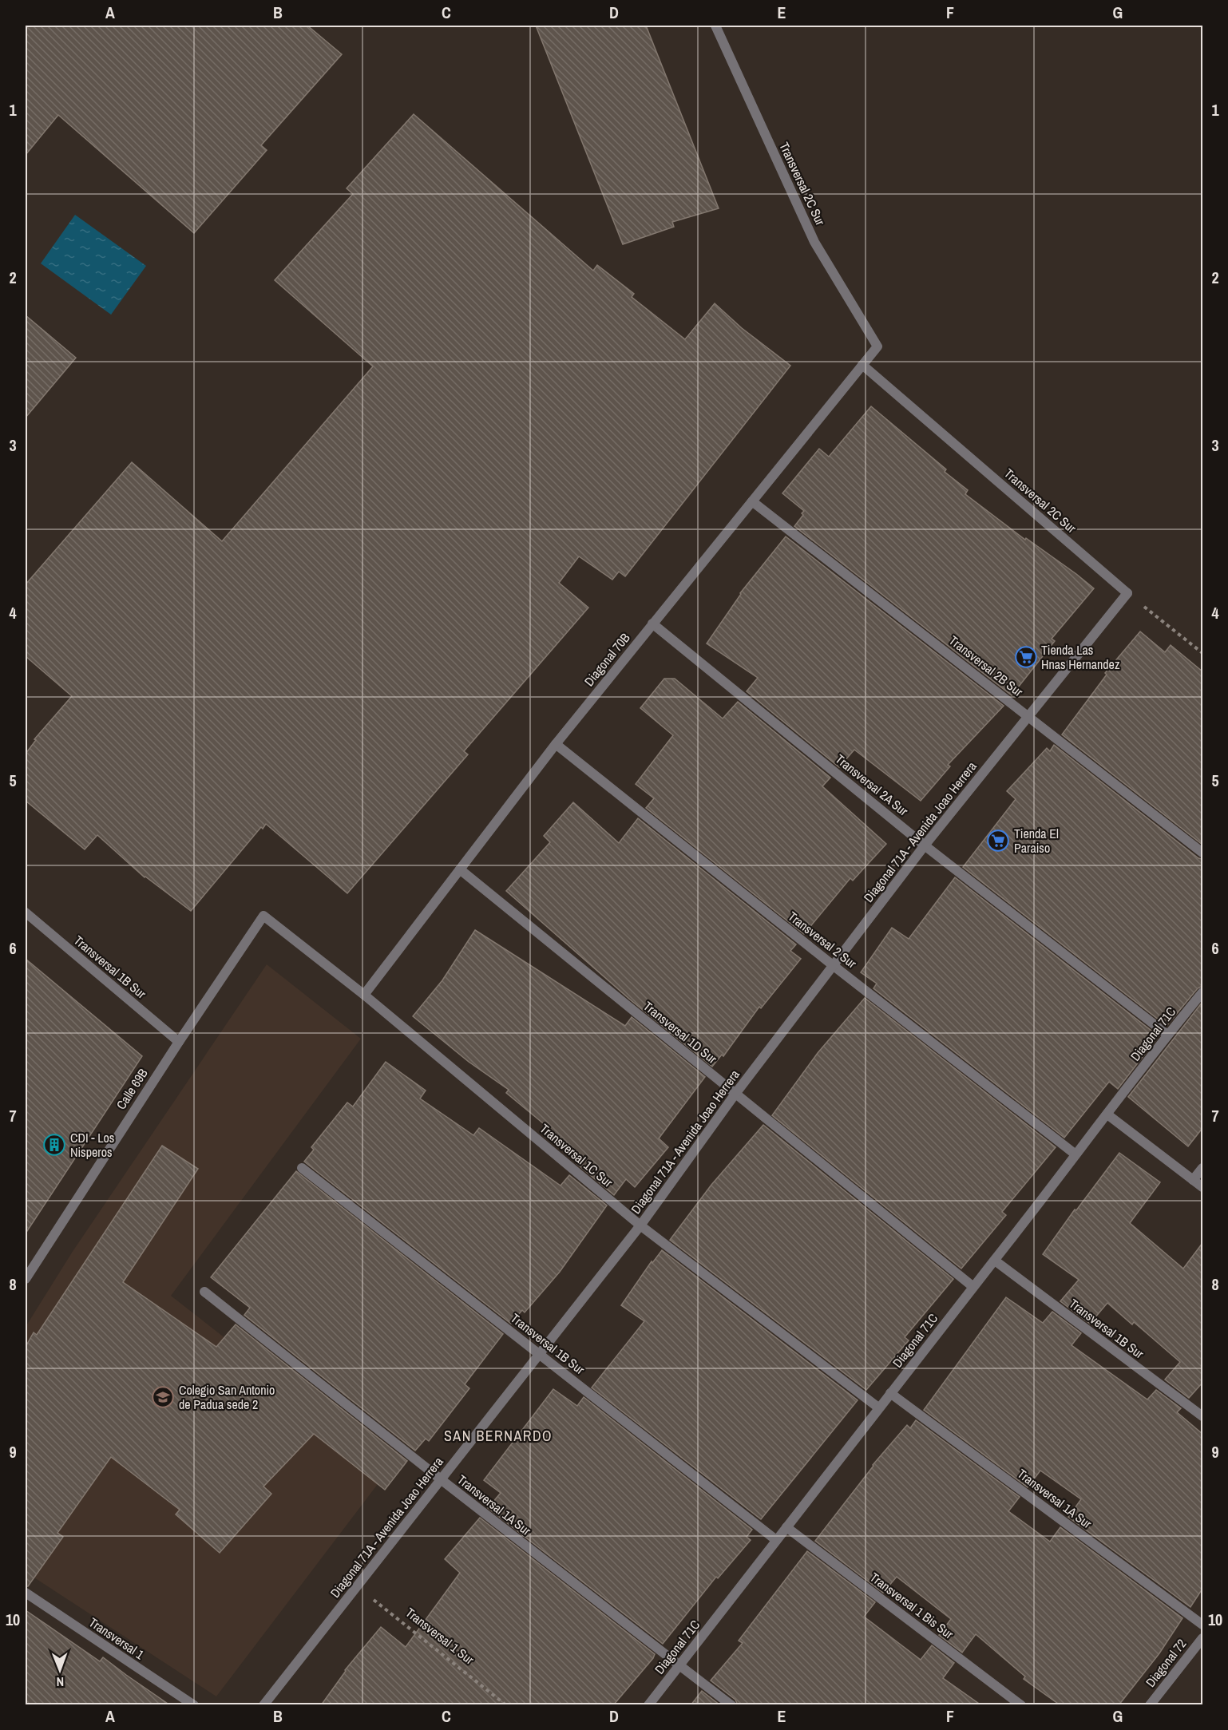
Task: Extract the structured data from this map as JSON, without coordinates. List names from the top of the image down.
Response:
{
  "streets": {
    "street": [
      "Transversal 2C Sur",
      "Diagonal 70B",
      "Transversal 2B Sur",
      "Transversal 2A Sur",
      "Diagonal 71A - Avenida Joao Herrera",
      "Transversal 2 Sur",
      "Transversal 1B Sur",
      "Transversal 1D Sur",
      "Diagonal 71C",
      "Calle 69B",
      "Transversal 1C Sur",
      "Transversal 1A Sur",
      "Transversal 1 Bis Sur",
      "Transversal 1",
      "Diagonal 72"
    ],
    "path": ["Transversal 1 Sur"]
  },
  "crossings": [
    ["Transversal 2C Sur", "Diagonal 70B"],
    ["Transversal 2C Sur", "Diagonal 71A - Avenida Joao Herrera"],
    ["Diagonal 70B", "Transversal 2B Sur"],
    ["Diagonal 70B", "Transversal 2A Sur"],
    ["Diagonal 70B", "Transversal 2 Sur"],
    ["Diagonal 70B", "Transversal 1D Sur"],
    ["Diagonal 70B", "Transversal 1C Sur"],
    ["Transversal 2B Sur", "Diagonal 71A - Avenida Joao Herrera"],
    ["Transversal 2A Sur", "Diagonal 71A - Avenida Joao Herrera"],
    ["Transversal 2A Sur", "Diagonal 71C"],
    ["Diagonal 71A - Avenida Joao Herrera", "Transversal 2 Sur"],
    ["Diagonal 71A - Avenida Joao Herrera", "Transversal 1B Sur"],
    ["Diagonal 71A - Avenida Joao Herrera", "Transversal 1D Sur"],
    ["Diagonal 71A - Avenida Joao Herrera", "Transversal 1C Sur"],
    ["Diagonal 71A - Avenida Joao Herrera", "Transversal 1A Sur"],
    ["Diagonal 71A - Avenida Joao Herrera", "Transversal 1 Sur"],
    ["Transversal 2 Sur", "Diagonal 71C"],
    ["Transversal 1B Sur", "Diagonal 71C"],
    ["Transversal 1B Sur", "Calle 69B"],
    ["Transversal 1D Sur", "Diagonal 71C"],
    ["Diagonal 71C", "Transversal 1C Sur"],
    ["Diagonal 71C", "Transversal 1A Sur"],
    ["Diagonal 71C", "Transversal 1 Bis Sur"],
    ["Calle 69B", "Transversal 1C Sur"]
  ],
  "districts": ["SAN BERNARDO"],
  "places": {
    "supermarket": ["Tienda Las Hnas Hernandez", "Tienda El Paraiso"],
    "building": ["CDI - Los Nisperos"],
    "school or university": ["Colegio San Antonio de Padua sede 2"]
  },
  "north": "bottom",
  "grid": {
    "columns": [
      "A",
      "B",
      "C",
      "D",
      "E",
      "F",
      "G"
    ],
    "rows": [
      "1",
      "2",
      "3",
      "4",
      "5",
      "6",
      "7",
      "8",
      "9",
      "10"
    ]
  }
}
